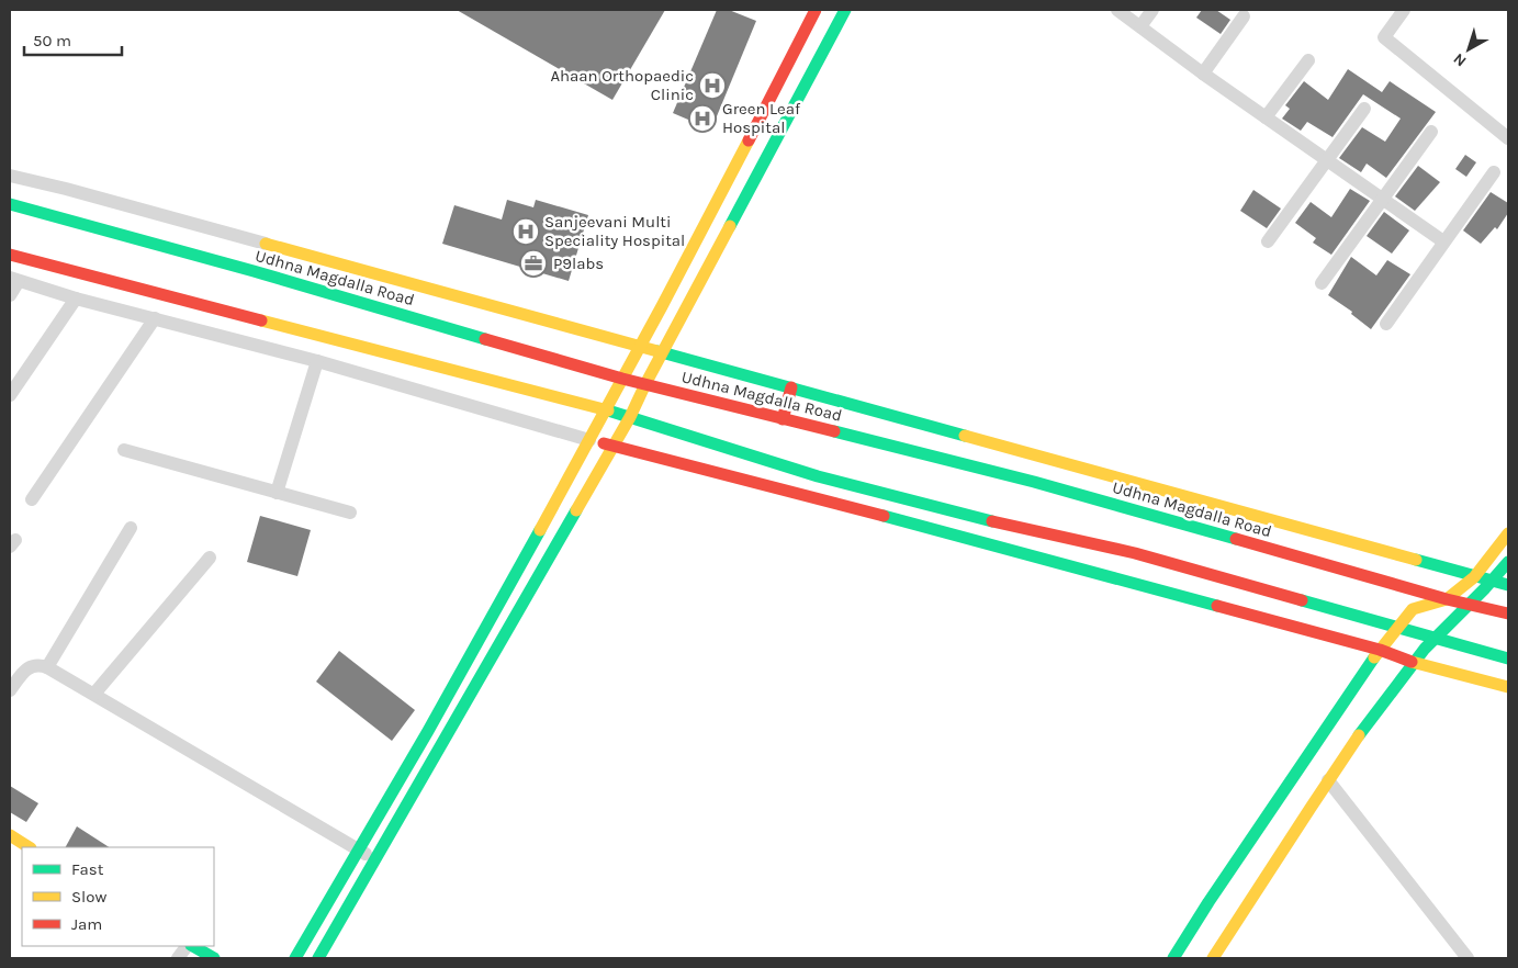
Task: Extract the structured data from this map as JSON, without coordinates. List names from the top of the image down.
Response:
{
  "streets": {
    "street": ["Udhna Magdalla Road"]
  },
  "places": {
    "hospital": ["Ahaan Orthopaedic Clinic", "Green Leaf Hospital", "Sanjeevani Multi Speciality Hospital"],
    "office": ["P9labs"]
  },
  "legend": ["Fast", "Slow", "Jam"],
  "scale_bar": "50 m",
  "north": "bottom left"
}
